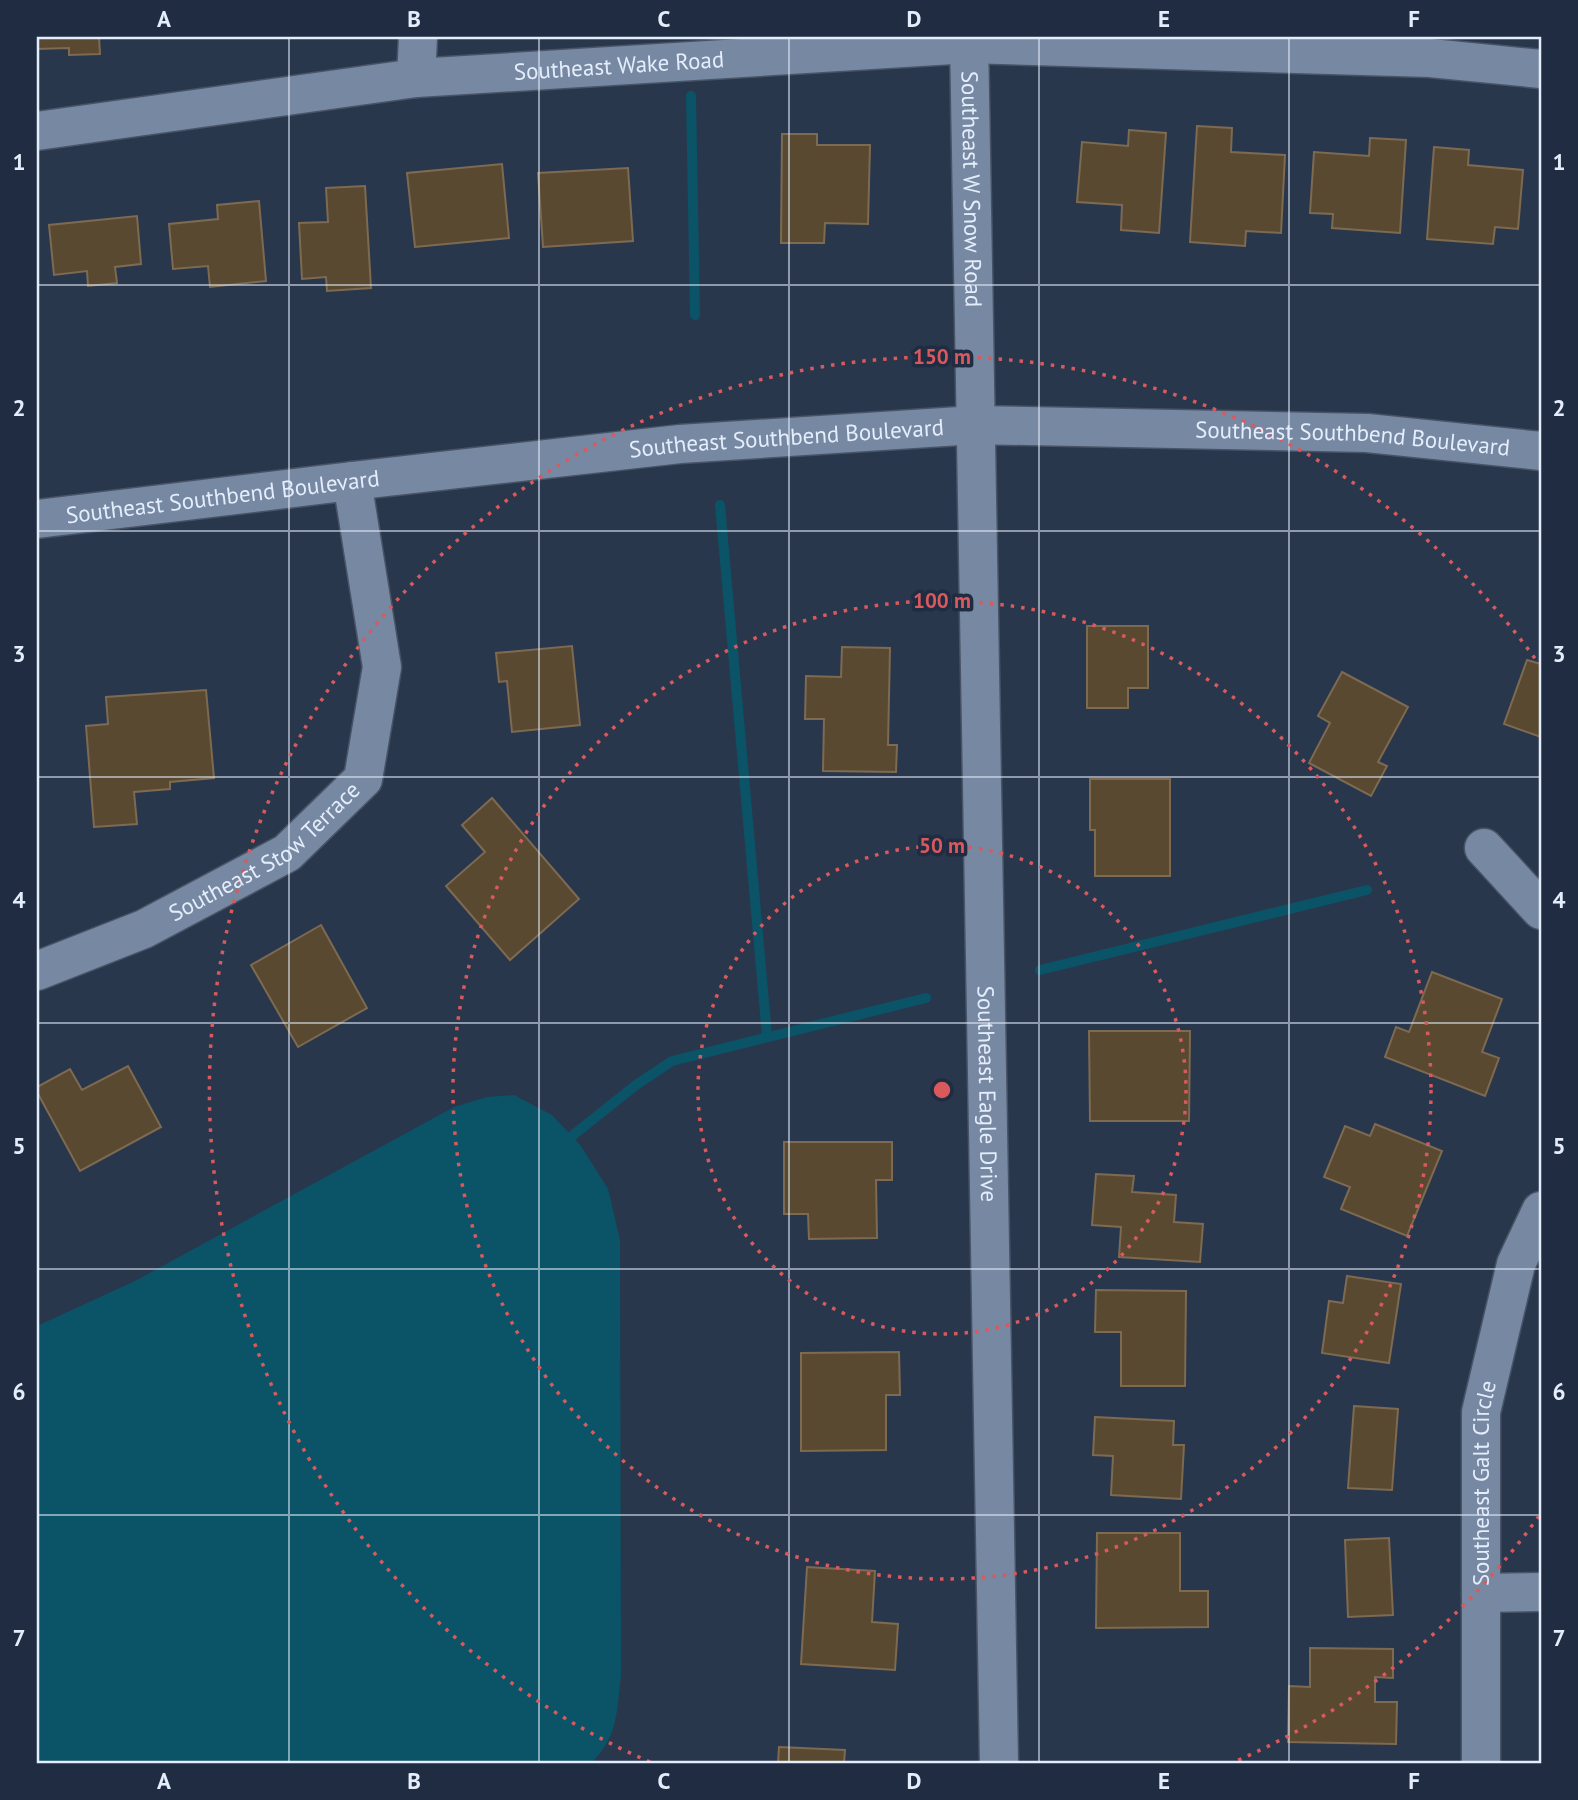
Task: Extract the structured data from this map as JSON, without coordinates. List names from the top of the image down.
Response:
{
  "streets": {
    "street": [
      "Southeast Wake Road",
      "Southeast W Snow Road",
      "Southeast Southbend Boulevard",
      "Southeast Stow Terrace",
      "Southeast Eagle Drive",
      "Southeast Galt Circle"
    ]
  },
  "crossings": [
    ["Southeast Wake Road", "Southeast W Snow Road"],
    ["Southeast W Snow Road", "Southeast Southbend Boulevard"],
    ["Southeast W Snow Road", "Southeast Eagle Drive"],
    ["Southeast Southbend Boulevard", "Southeast Stow Terrace"],
    ["Southeast Southbend Boulevard", "Southeast Eagle Drive"]
  ],
  "grid": {
    "columns": [
      "A",
      "B",
      "C",
      "D",
      "E",
      "F"
    ],
    "rows": [
      "1",
      "2",
      "3",
      "4",
      "5",
      "6",
      "7"
    ]
  },
  "rings": ["150 m", "100 m", "50 m"]
}
